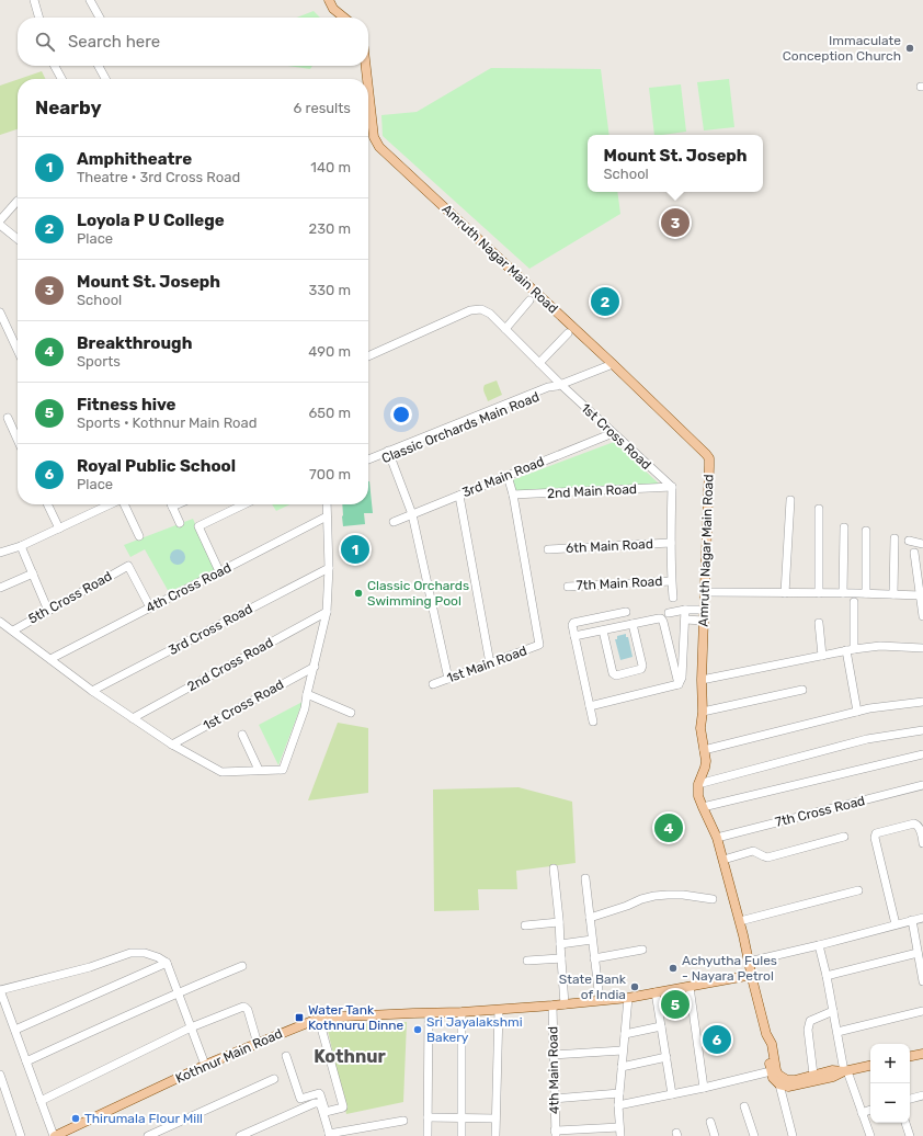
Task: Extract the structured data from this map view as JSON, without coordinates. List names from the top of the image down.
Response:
{
  "streets": {
    "main road": ["Amruth Nagar Main Road", "Kothnur Main Road"],
    "street": [
      "Classic Orchards Main Road",
      "1st Cross Road",
      "3rd Main Road",
      "2nd Main Road",
      "6th Main Road",
      "7th Main Road",
      "4th Cross Road",
      "5th Cross Road",
      "3rd Cross Road",
      "2nd Cross Road",
      "1st Main Road",
      "7th Cross Road",
      "4th Main Road"
    ]
  },
  "crossings": [
    ["Amruth Nagar Main Road", "Classic Orchards Main Road"],
    ["Amruth Nagar Main Road", "7th Cross Road"],
    ["Amruth Nagar Main Road", "Kothnur Main Road"],
    ["Classic Orchards Main Road", "1st Cross Road"],
    ["1st Cross Road", "3rd Main Road"],
    ["1st Cross Road", "2nd Main Road"],
    ["2nd Main Road", "1st Main Road"],
    ["4th Cross Road", "5th Cross Road"],
    ["Kothnur Main Road", "4th Main Road"]
  ],
  "districts": ["Kothnur"],
  "places": {
    "other": [
      "Immaculate Conception Church",
      "Classic Orchards Swimming Pool",
      "Achyutha Fules - Nayara Petrol",
      "State Bank of India",
      "Sri Jayalakshmi Bakery",
      "Thirumala Flour Mill"
    ],
    "transit": ["Water Tank Kothnuru Dinne"]
  },
  "page": {
    "search": "Search here",
    "heading": ["Nearby", "6 results"],
    "popup": ["Mount St. Joseph", "School"],
    "list": [
      {
        "mark": "1",
        "name": "Amphitheatre",
        "note": "Theatre · 3rd Cross Road",
        "value": "140 m"
      },
      {
        "mark": "2",
        "name": "Loyola P U College",
        "note": "Place",
        "value": "230 m"
      },
      {
        "mark": "3",
        "name": "Mount St. Joseph",
        "note": "School",
        "value": "330 m"
      },
      {
        "mark": "4",
        "name": "Breakthrough",
        "note": "Sports",
        "value": "490 m"
      },
      {
        "mark": "5",
        "name": "Fitness hive",
        "note": "Sports · Kothnur Main Road",
        "value": "650 m"
      },
      {
        "mark": "6",
        "name": "Royal Public School",
        "note": "Place",
        "value": "700 m"
      }
    ],
    "pins": [
      "3",
      "2",
      "1",
      "4",
      "5",
      "6"
    ],
    "map_buttons": ["+", "−"]
  }
}
